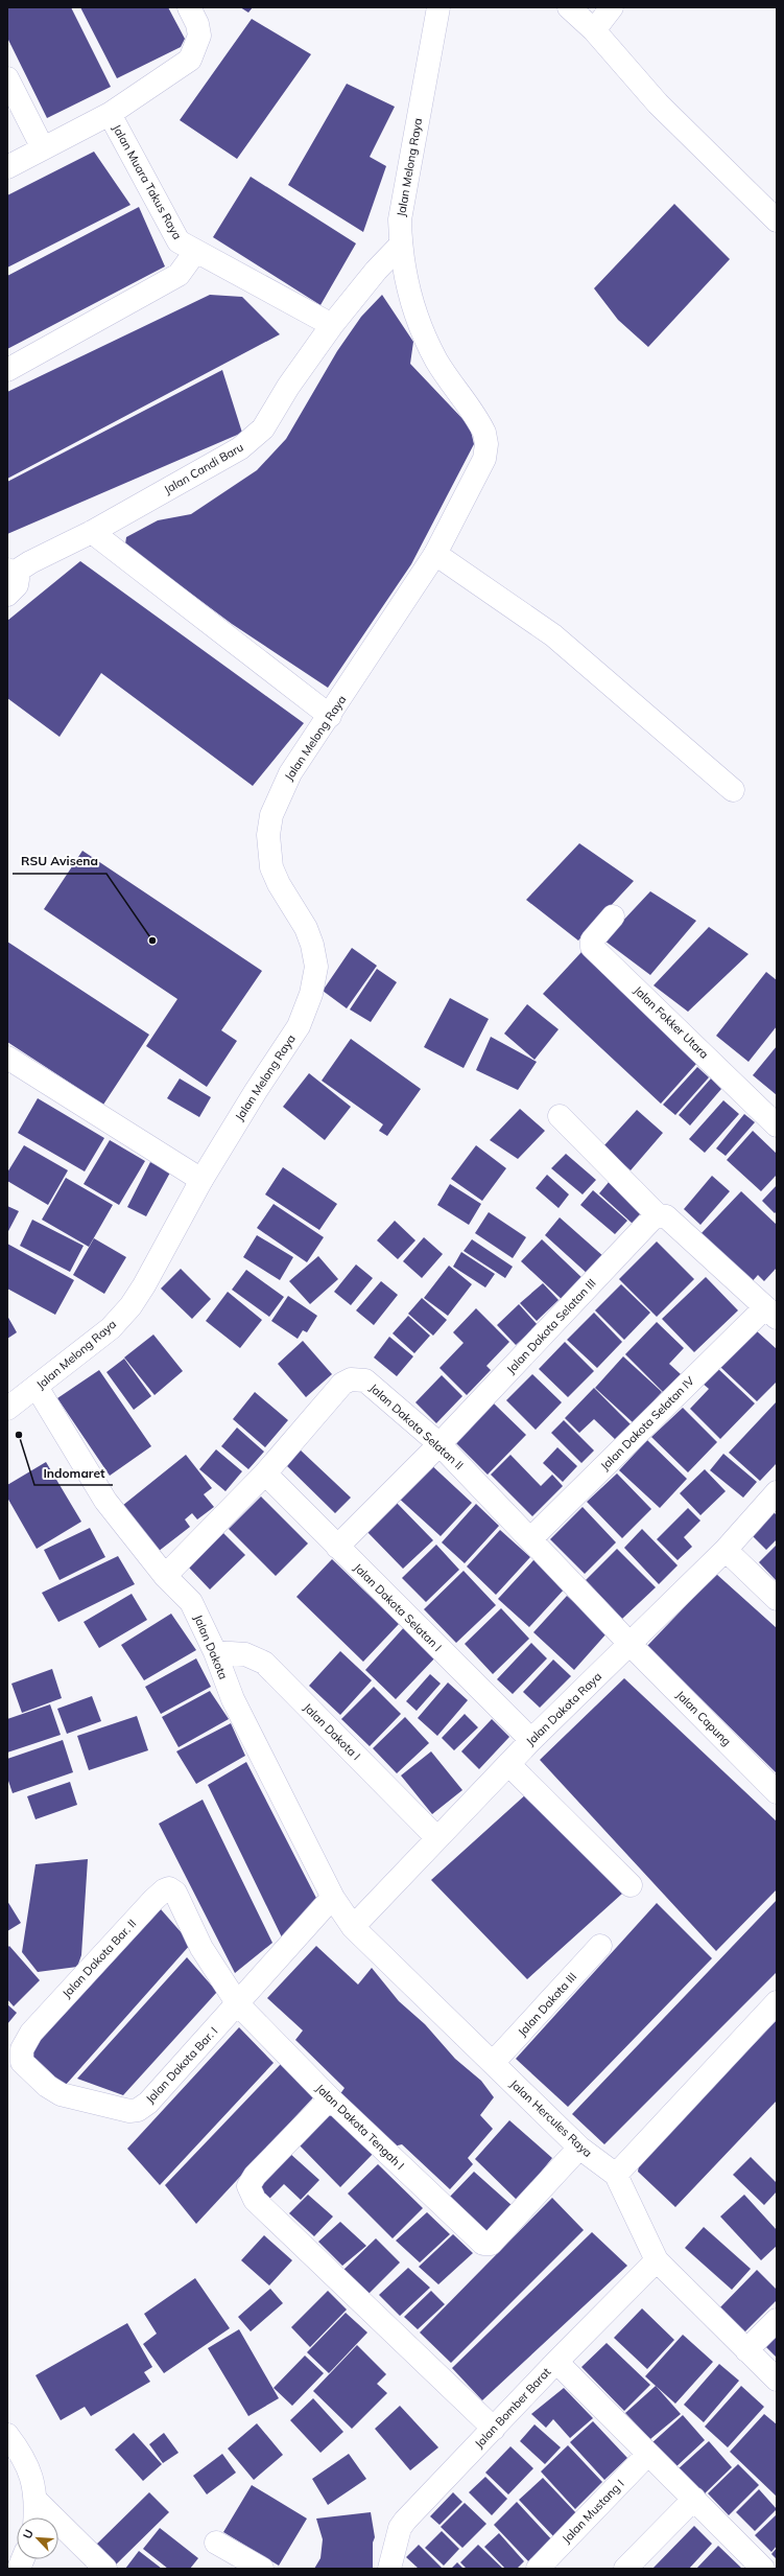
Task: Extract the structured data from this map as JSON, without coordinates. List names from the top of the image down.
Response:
{
  "streets": {
    "street": [
      "Jalan Melong Raya",
      "Jalan Muara Takus Raya",
      "Jalan Candi Baru",
      "Jalan Fokker Utara",
      "Jalan Dakota Selatan III",
      "Jalan Dakota Selatan IV",
      "Jalan Dakota Selatan II",
      "Jalan Dakota Selatan I",
      "Jalan Dakota",
      "Jalan Dakota Raya",
      "Jalan Capung",
      "Jalan Dakota I",
      "Jalan Dakota Bar. II",
      "Jalan Dakota III",
      "Jalan Dakota Bar. I",
      "Jalan Hercules Raya",
      "Jalan Dakota Tengah I",
      "Jalan Bomber Barat",
      "Jalan Mustang I"
    ]
  },
  "crossings": [
    ["Jalan Melong Raya", "Jalan Candi Baru"],
    ["Jalan Melong Raya", "Jalan Dakota"],
    ["Jalan Muara Takus Raya", "Jalan Candi Baru"],
    ["Jalan Dakota Selatan III", "Jalan Dakota Selatan II"],
    ["Jalan Dakota Selatan III", "Jalan Dakota Selatan I"],
    ["Jalan Dakota Selatan IV", "Jalan Dakota Selatan II"],
    ["Jalan Dakota Selatan II", "Jalan Dakota Selatan I"],
    ["Jalan Dakota Selatan II", "Jalan Dakota"],
    ["Jalan Dakota Selatan II", "Jalan Dakota Raya"],
    ["Jalan Dakota Selatan II", "Jalan Capung"],
    ["Jalan Dakota Selatan I", "Jalan Dakota Raya"],
    ["Jalan Dakota", "Jalan Dakota Raya"],
    ["Jalan Dakota", "Jalan Dakota I"],
    ["Jalan Dakota", "Jalan Dakota Bar. I"],
    ["Jalan Dakota", "Jalan Hercules Raya"],
    ["Jalan Dakota Raya", "Jalan Capung"],
    ["Jalan Dakota Raya", "Jalan Dakota I"],
    ["Jalan Dakota Raya", "Jalan Hercules Raya"],
    ["Jalan Dakota Bar. II", "Jalan Dakota Bar. I"],
    ["Jalan Dakota Bar. II", "Jalan Dakota Tengah I"],
    ["Jalan Dakota III", "Jalan Hercules Raya"],
    ["Jalan Dakota Bar. I", "Jalan Dakota Tengah I"],
    ["Jalan Hercules Raya", "Jalan Dakota Tengah I"],
    ["Jalan Hercules Raya", "Jalan Bomber Barat"]
  ],
  "places": ["RSU Avisena", "Indomaret"],
  "north": "top left"
}
